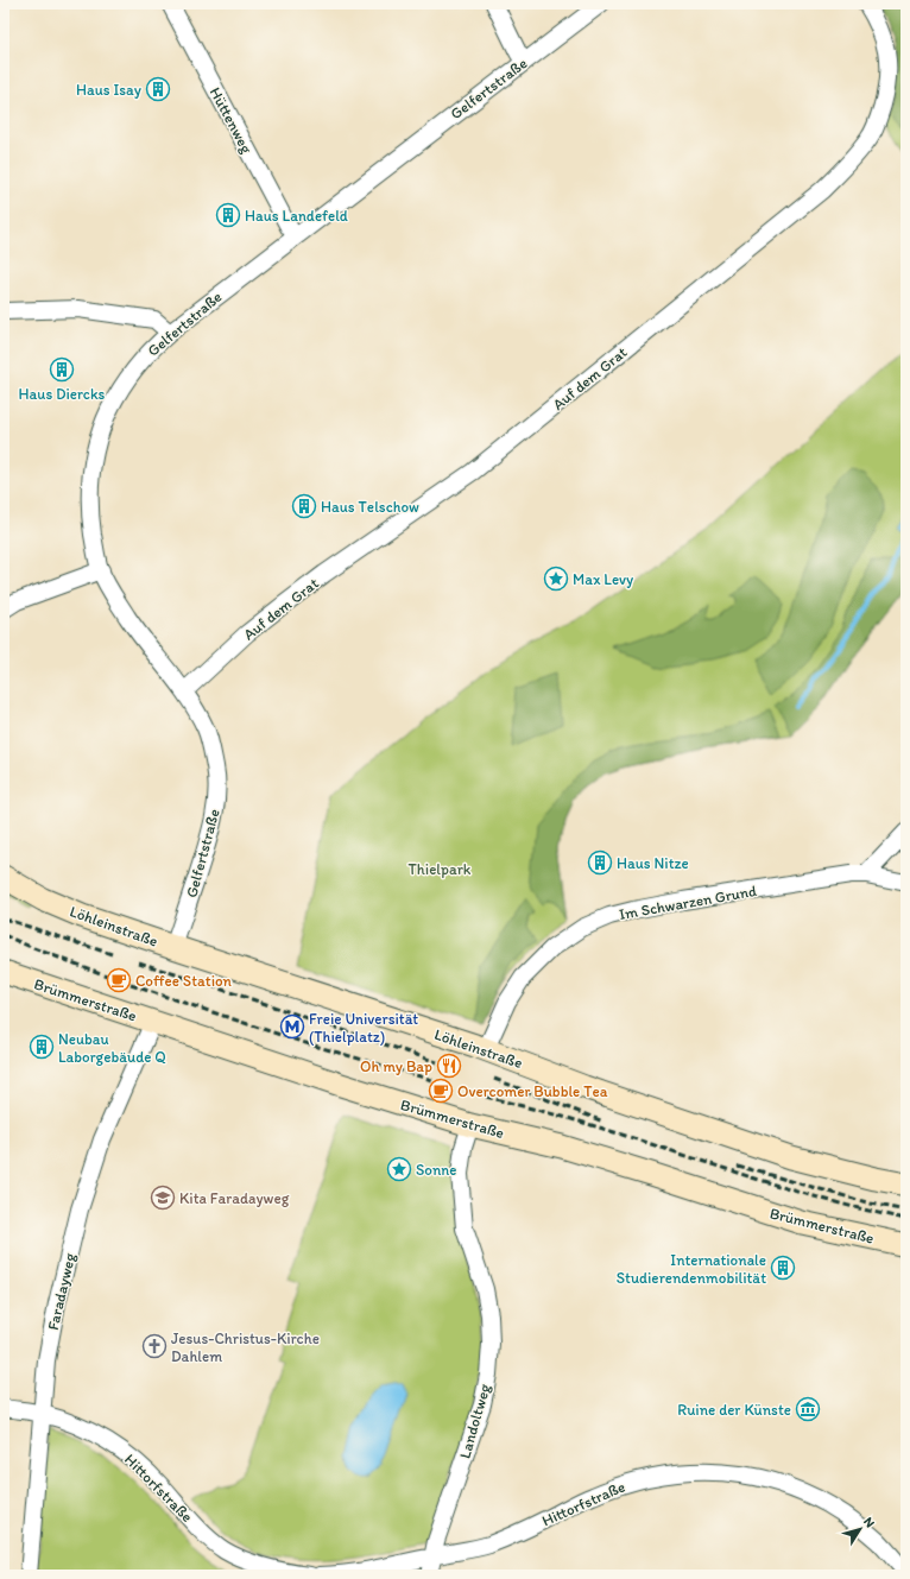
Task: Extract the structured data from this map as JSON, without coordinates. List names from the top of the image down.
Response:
{
  "streets": {
    "main road": ["Löhleinstraße", "Brümmerstraße"],
    "street": [
      "Gelfertstraße",
      "Hüttenweg",
      "Auf dem Grat",
      "Im Schwarzen Grund",
      "Faradayweg",
      "Landoltweg",
      "Hittorfstraße"
    ]
  },
  "crossings": [
    ["Gelfertstraße", "Hüttenweg"],
    ["Gelfertstraße", "Auf dem Grat"],
    ["Gelfertstraße", "Löhleinstraße"],
    ["Im Schwarzen Grund", "Löhleinstraße"],
    ["Brümmerstraße", "Faradayweg"],
    ["Brümmerstraße", "Landoltweg"],
    ["Faradayweg", "Hittorfstraße"],
    ["Landoltweg", "Hittorfstraße"]
  ],
  "parks": ["Thielpark"],
  "places": {
    "building": [
      "Haus Isay",
      "Haus Landefeld",
      "Haus Diercks",
      "Haus Telschow",
      "Haus Nitze",
      "Neubau Laborgebäude Q",
      "Internationale Studierendenmobilität"
    ],
    "place": ["Max Levy", "Sonne"],
    "cafe": ["Coffee Station", "Overcomer Bubble Tea"],
    "metro station": ["Freie Universität (Thielplatz)"],
    "restaurant": ["Oh my Bap"],
    "school or university": ["Kita Faradayweg"],
    "church": ["Jesus-Christus-Kirche Dahlem"],
    "museum": ["Ruine der Künste"]
  },
  "north": "top right"
}
